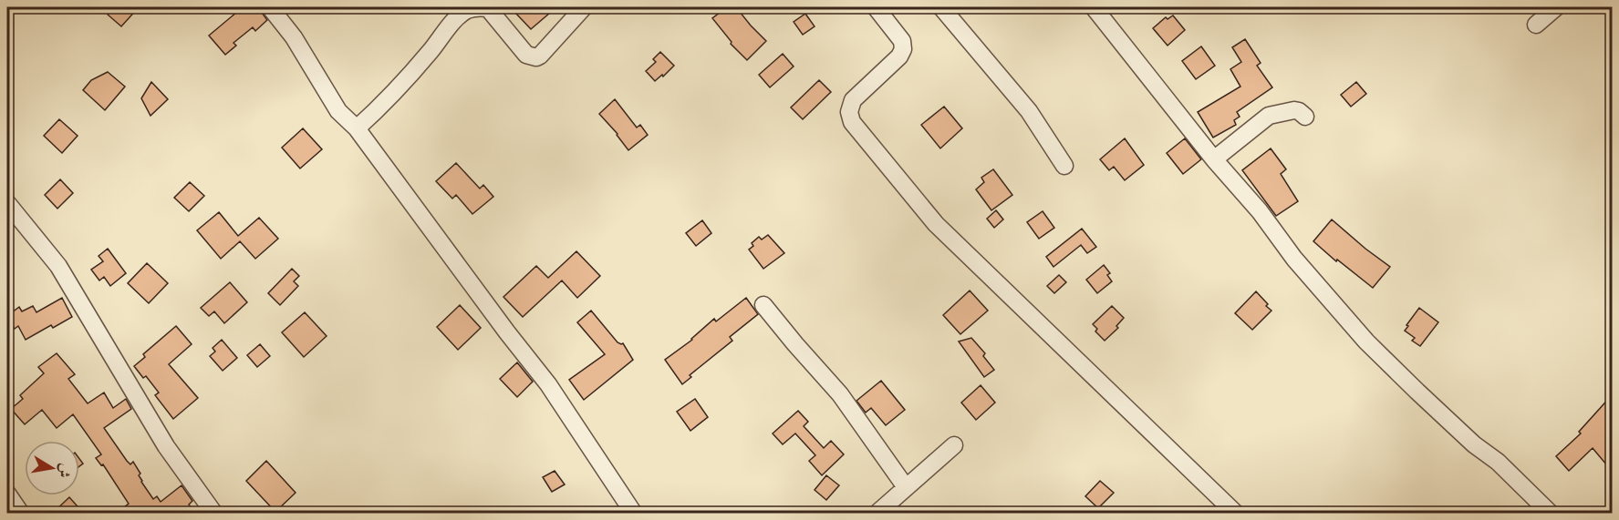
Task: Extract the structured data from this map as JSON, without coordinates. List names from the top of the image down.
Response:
{
  "north": "right"
}
